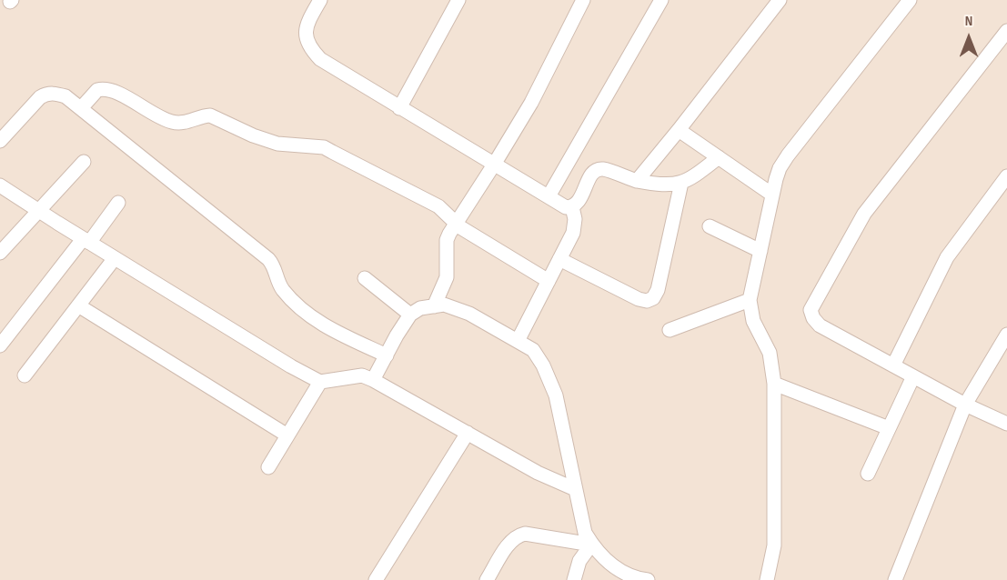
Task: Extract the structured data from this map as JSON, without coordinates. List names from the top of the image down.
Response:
{
  "north": "top"
}
